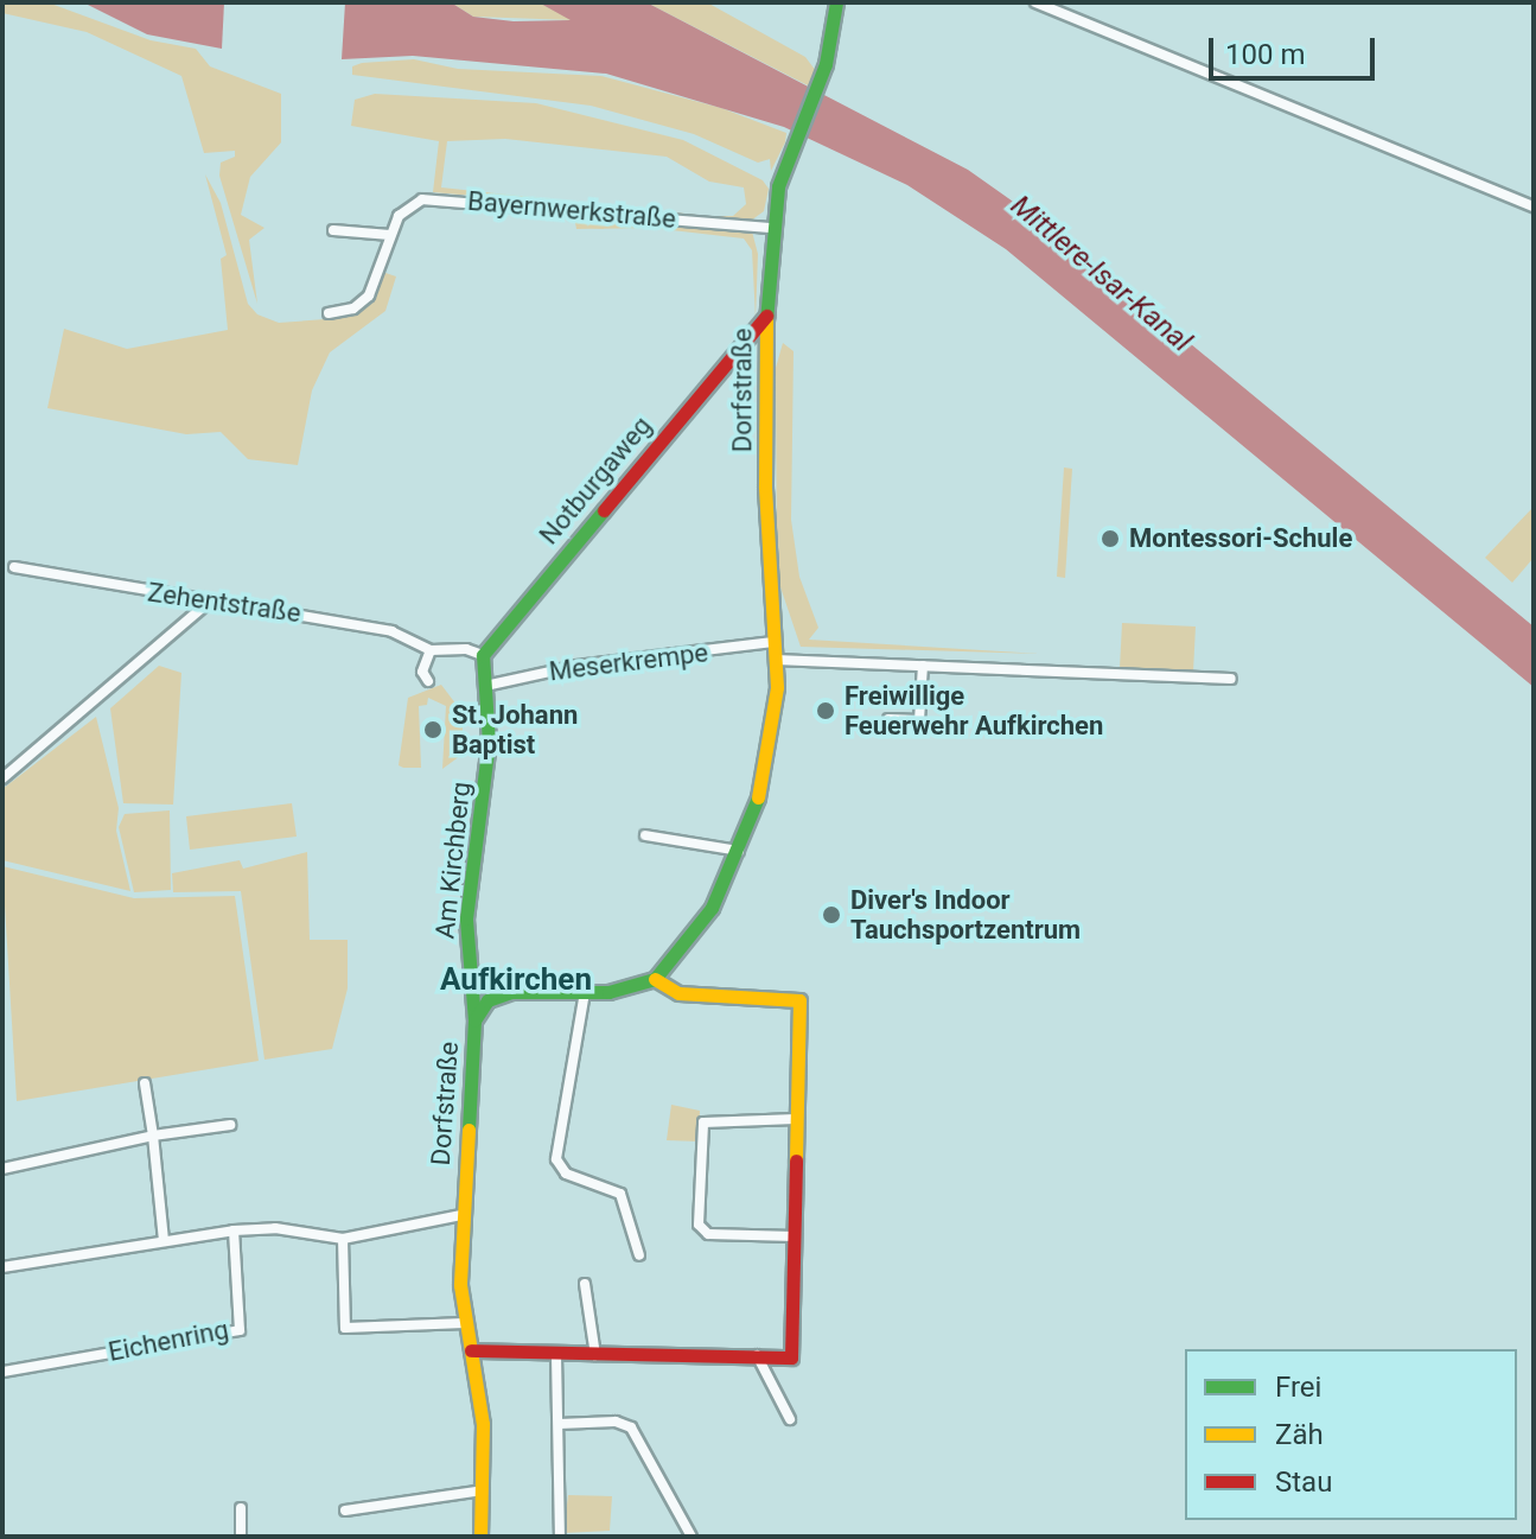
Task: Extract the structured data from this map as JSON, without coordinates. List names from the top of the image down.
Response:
{
  "streets": {
    "street": [
      "Bayernwerkstraße",
      "Dorfstraße",
      "Notburgaweg",
      "Zehentstraße",
      "Meserkrempe",
      "Am Kirchberg",
      "Eichenring"
    ]
  },
  "crossings": [
    ["Bayernwerkstraße", "Dorfstraße"],
    ["Dorfstraße", "Notburgaweg"],
    ["Dorfstraße", "Meserkrempe"],
    ["Dorfstraße", "Am Kirchberg"],
    ["Meserkrempe", "Am Kirchberg"]
  ],
  "districts": ["Aufkirchen"],
  "water": ["Mittlere-Isar-Kanal"],
  "places": [
    "Montessori-Schule",
    "Freiwillige Feuerwehr Aufkirchen",
    "St. Johann Baptist",
    "Diver's Indoor Tauchsportzentrum"
  ],
  "legend": ["Frei", "Zäh", "Stau"],
  "scale_bar": "100 m"
}
